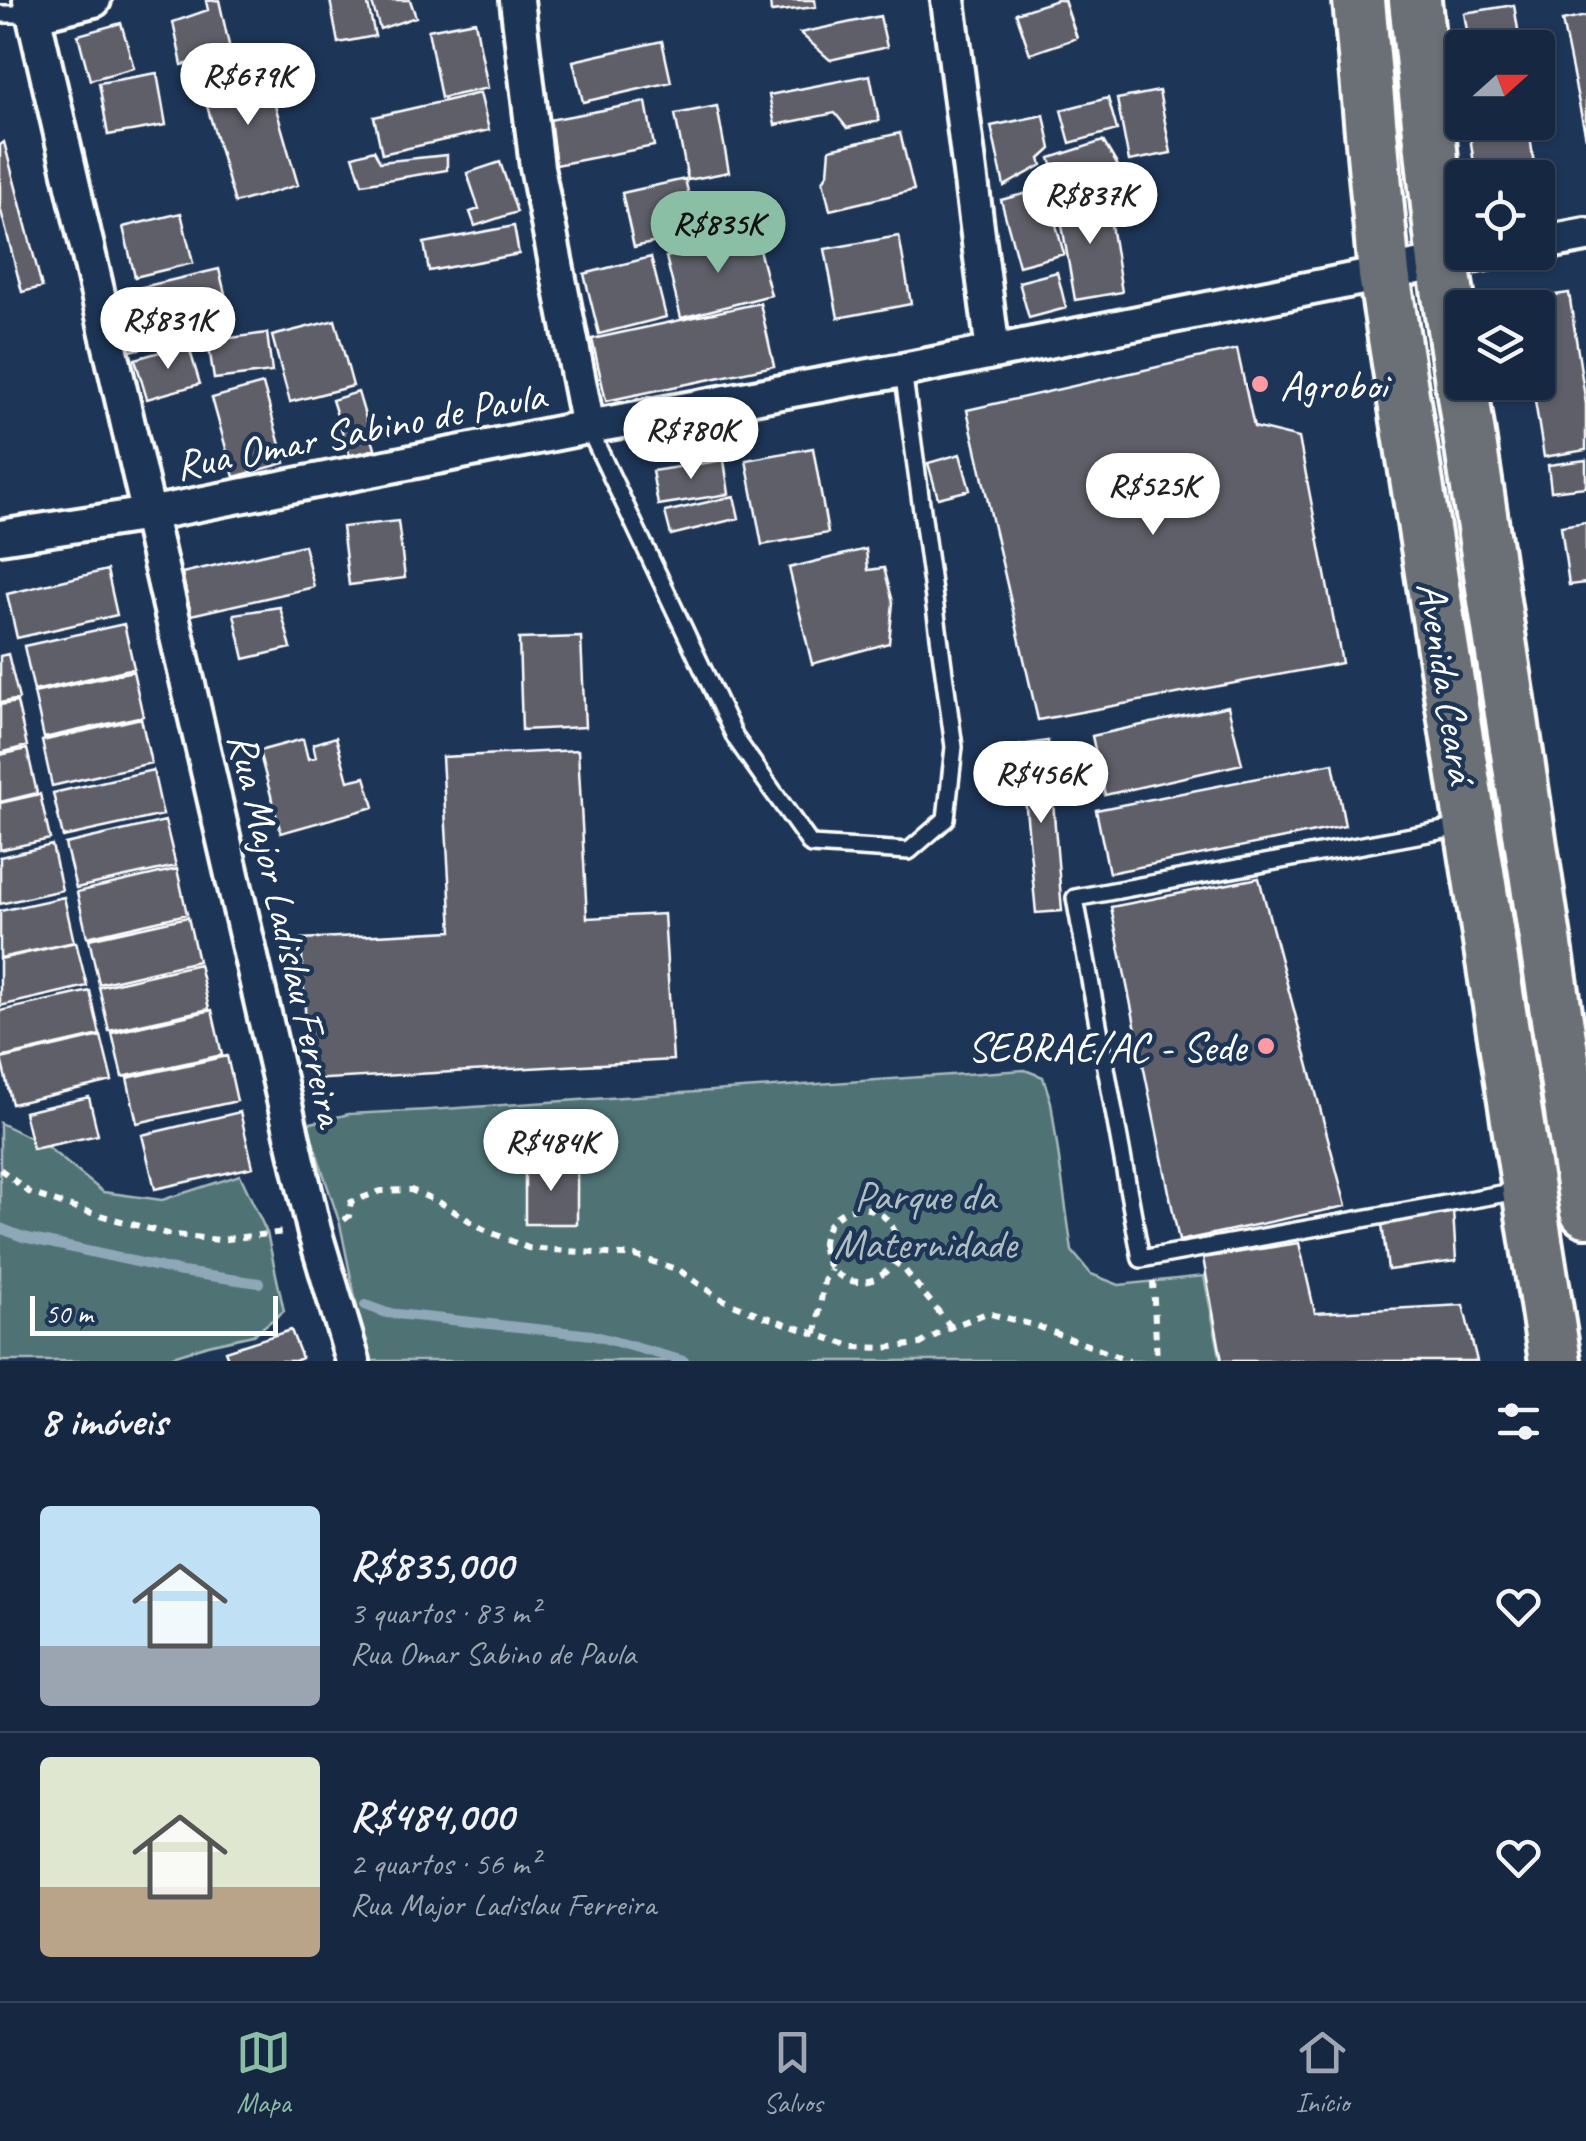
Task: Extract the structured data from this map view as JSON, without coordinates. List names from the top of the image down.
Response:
{
  "streets": {
    "main road": ["Avenida Ceará"],
    "street": ["Rua Omar Sabino de Paula", "Rua Major Ladislau Ferreira"]
  },
  "crossings": [
    ["Rua Omar Sabino de Paula", "Avenida Ceará"],
    ["Rua Omar Sabino de Paula", "Rua Major Ladislau Ferreira"]
  ],
  "parks": ["Parque da Maternidade"],
  "places": ["Agroboi", "SEBRAE/AC - Sede"],
  "scale_bar": "50 m",
  "north": "right",
  "page": {
    "price": [
      "R$679K",
      "R$837K",
      "R$835K",
      "R$831K",
      "R$780K",
      "R$525K",
      "R$456K",
      "R$484K"
    ],
    "scale": "50 m",
    "heading": "8 imóveis",
    "list": [
      {
        "name": "R$835,000",
        "note": "3 quartos · 83 m² · Rua Omar Sabino de Paula"
      },
      {
        "name": "R$484,000",
        "note": "2 quartos · 56 m² · Rua Major Ladislau Ferreira"
      }
    ],
    "tabs": ["Mapa", "Salvos", "Início"]
  }
}
